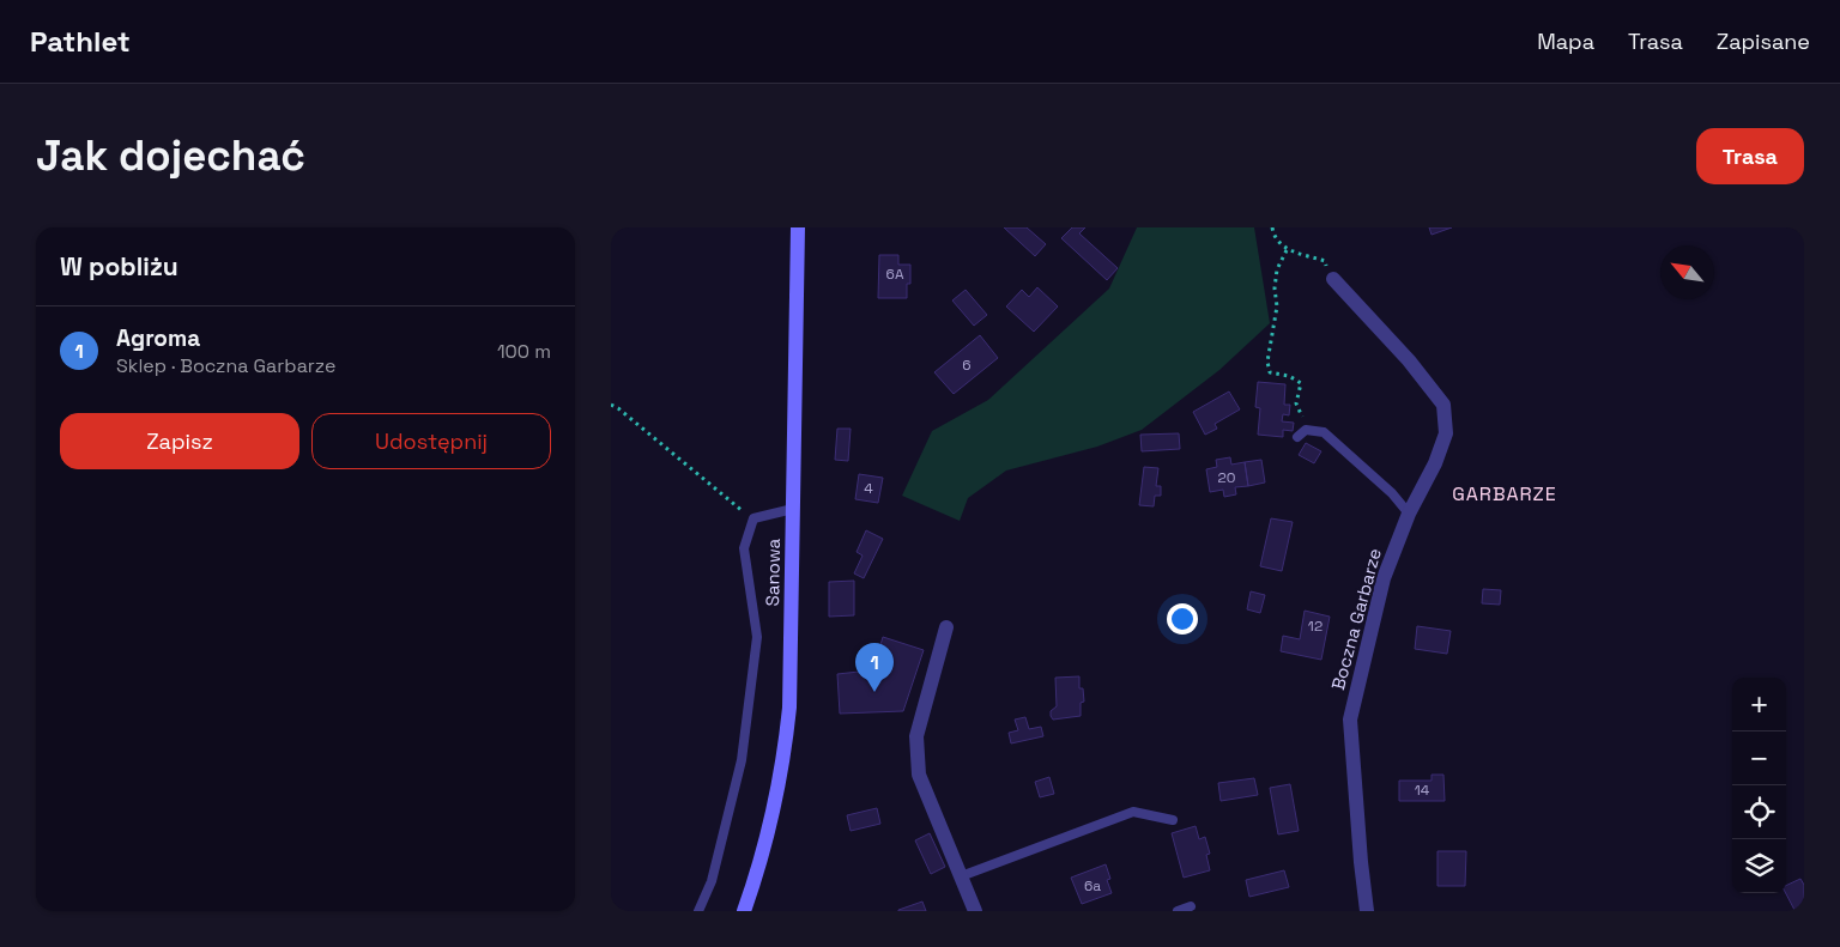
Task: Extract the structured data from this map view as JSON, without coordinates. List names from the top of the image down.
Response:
{
  "streets": {
    "main road": ["Sanowa"],
    "street": ["Boczna Garbarze"]
  },
  "districts": ["GARBARZE"],
  "house_numbers": [
    "6A",
    "6",
    "20",
    "4",
    "12",
    "14",
    "6a"
  ],
  "north": "top left",
  "page": {
    "header": "Pathlet",
    "nav": ["Mapa", "Trasa", "Zapisane"],
    "buttons": [
      "Trasa",
      ["Zapisz", "Udostępnij"]
    ],
    "title": "Jak dojechać",
    "heading": "W pobliżu",
    "list": [
      {
        "mark": "1",
        "name": "Agroma",
        "note": "Sklep · Boczna Garbarze",
        "value": "100 m"
      }
    ],
    "pins": "1",
    "map_buttons": ["+", "−"]
  }
}
